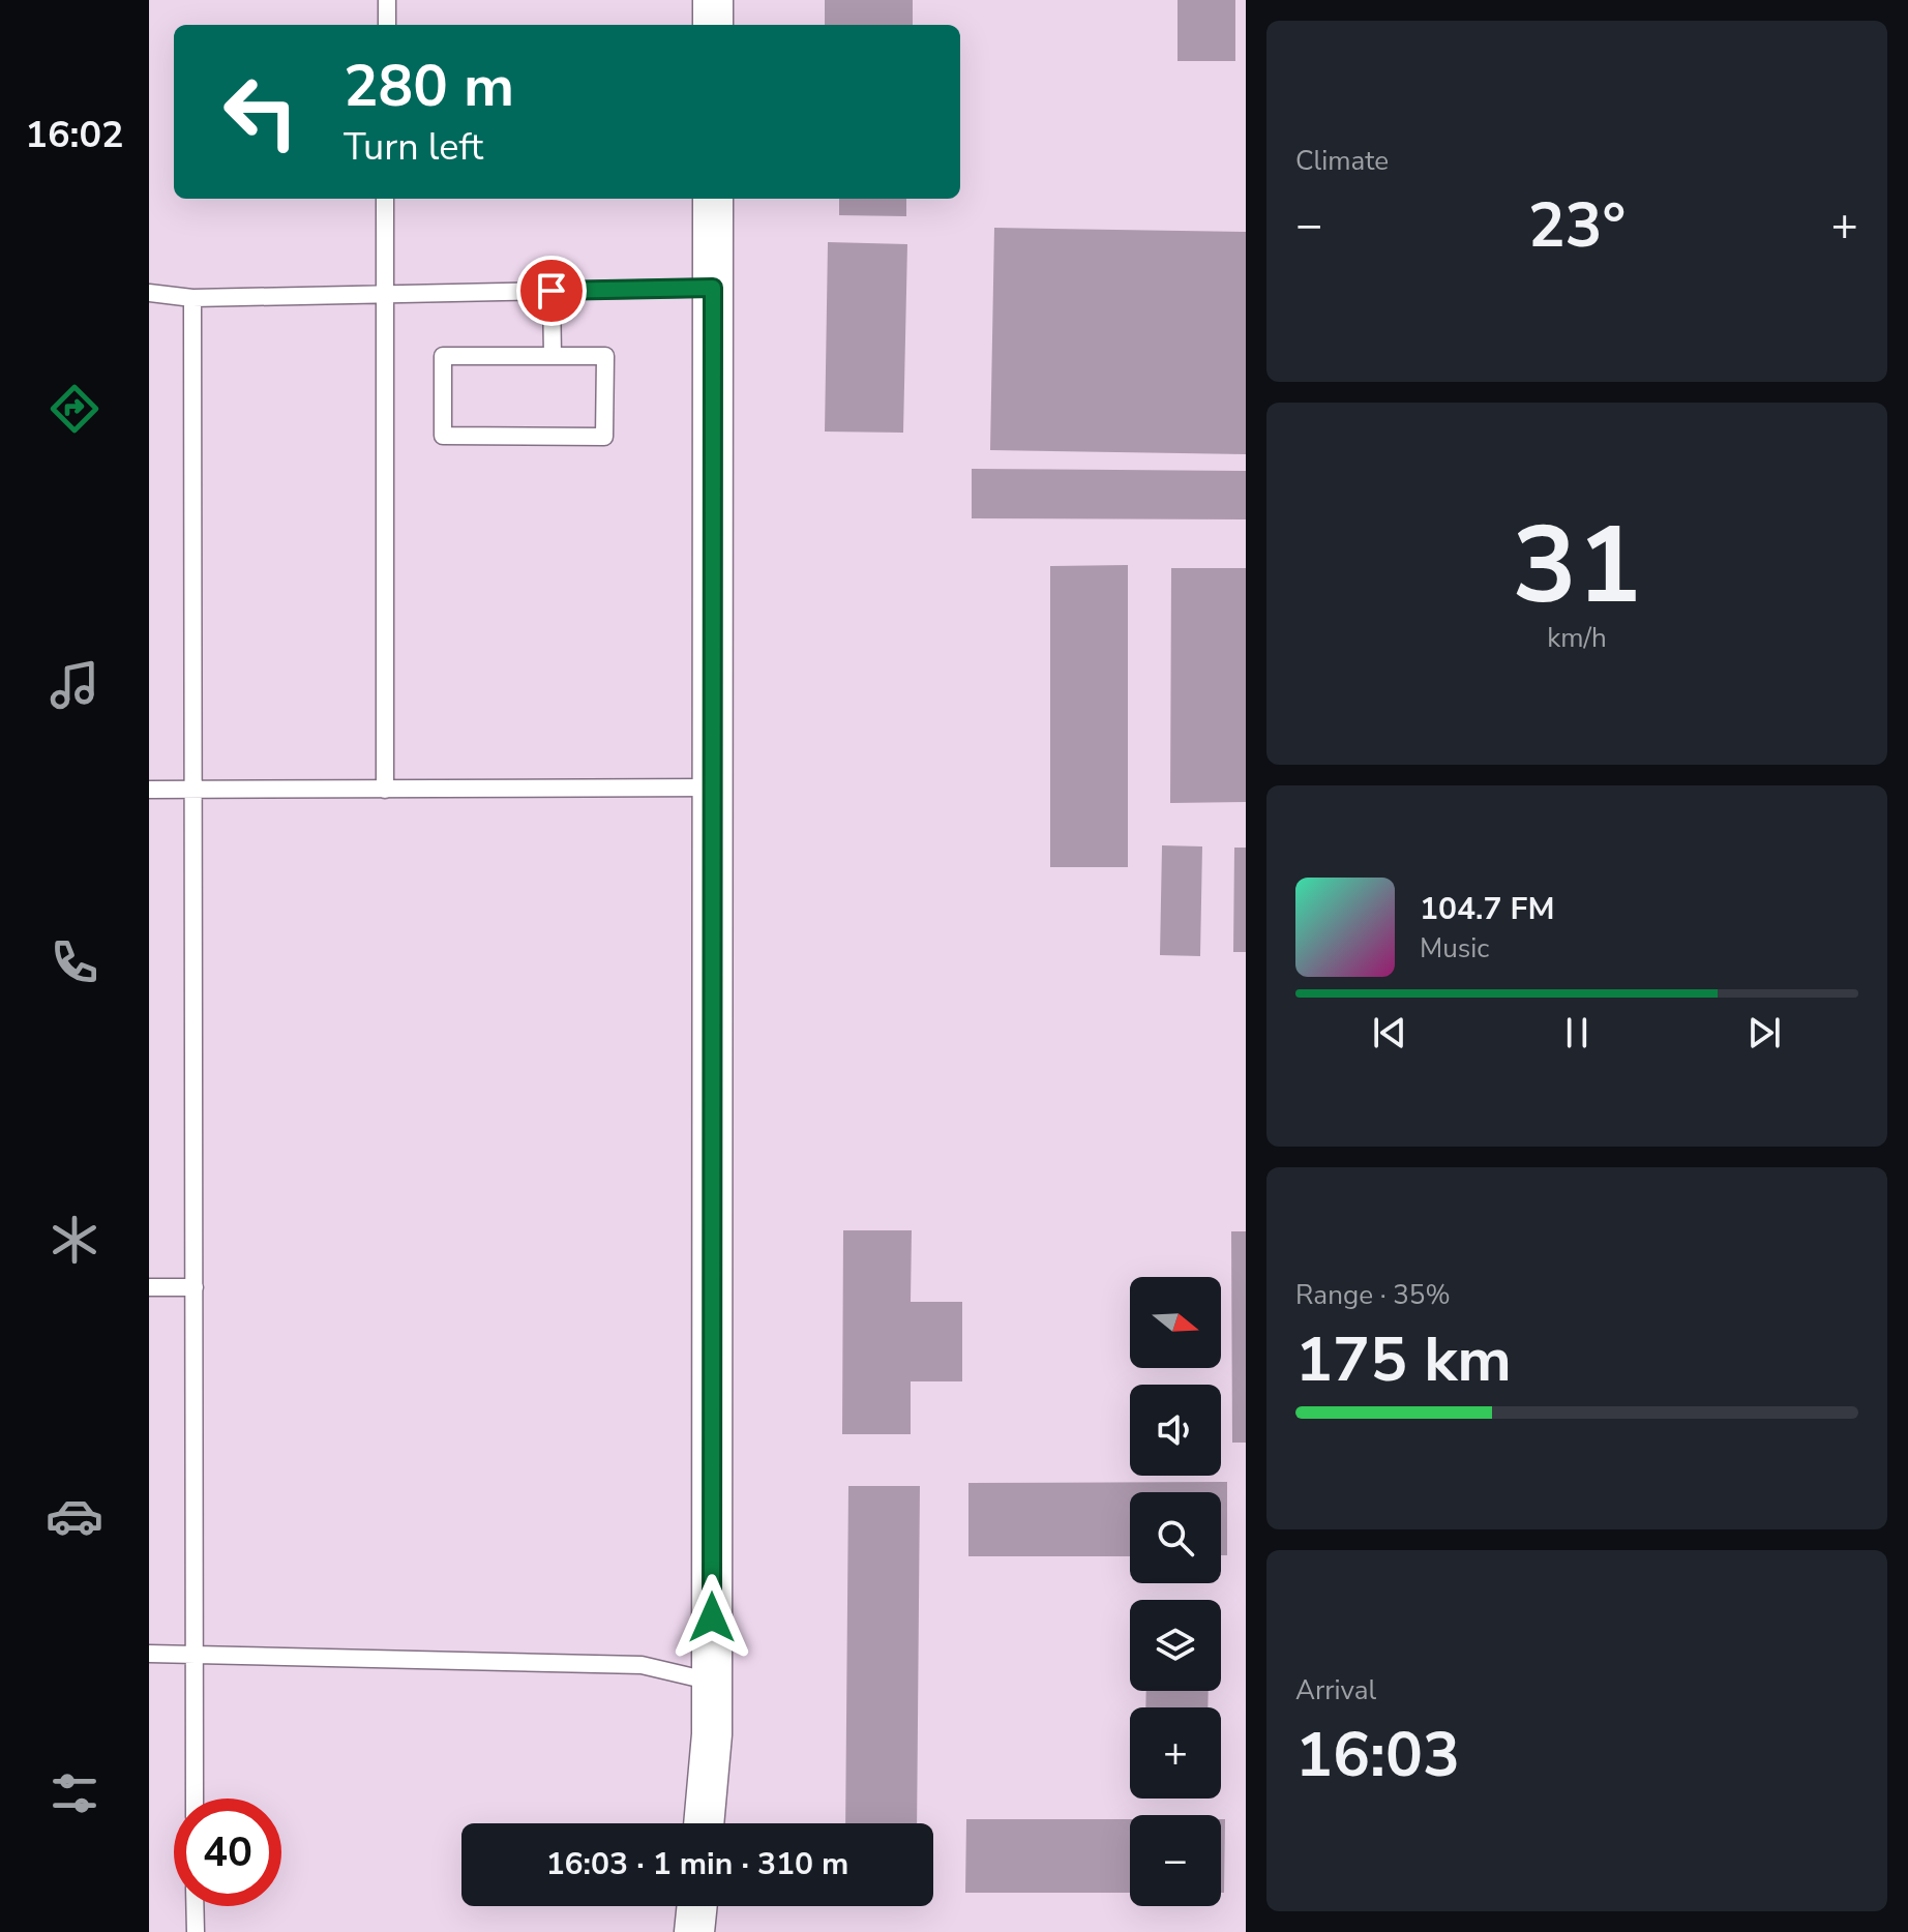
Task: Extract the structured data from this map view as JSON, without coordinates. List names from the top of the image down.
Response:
{
  "north": "right",
  "page": {
    "tabs": "16:02",
    "tile": [
      "Climate",
      ["31", "km/h"],
      ["Range · 35%", "175 km"],
      ["Arrival", "16:03"]
    ],
    "turn": ["280 m", "Turn left"],
    "heat": ["−", "23°", "+"],
    "song": ["104.7 FM", "Music"],
    "map_buttons": ["+", "−"],
    "limit": "40",
    "trip": "16:03 · 1 min · 310 m"
  }
}
